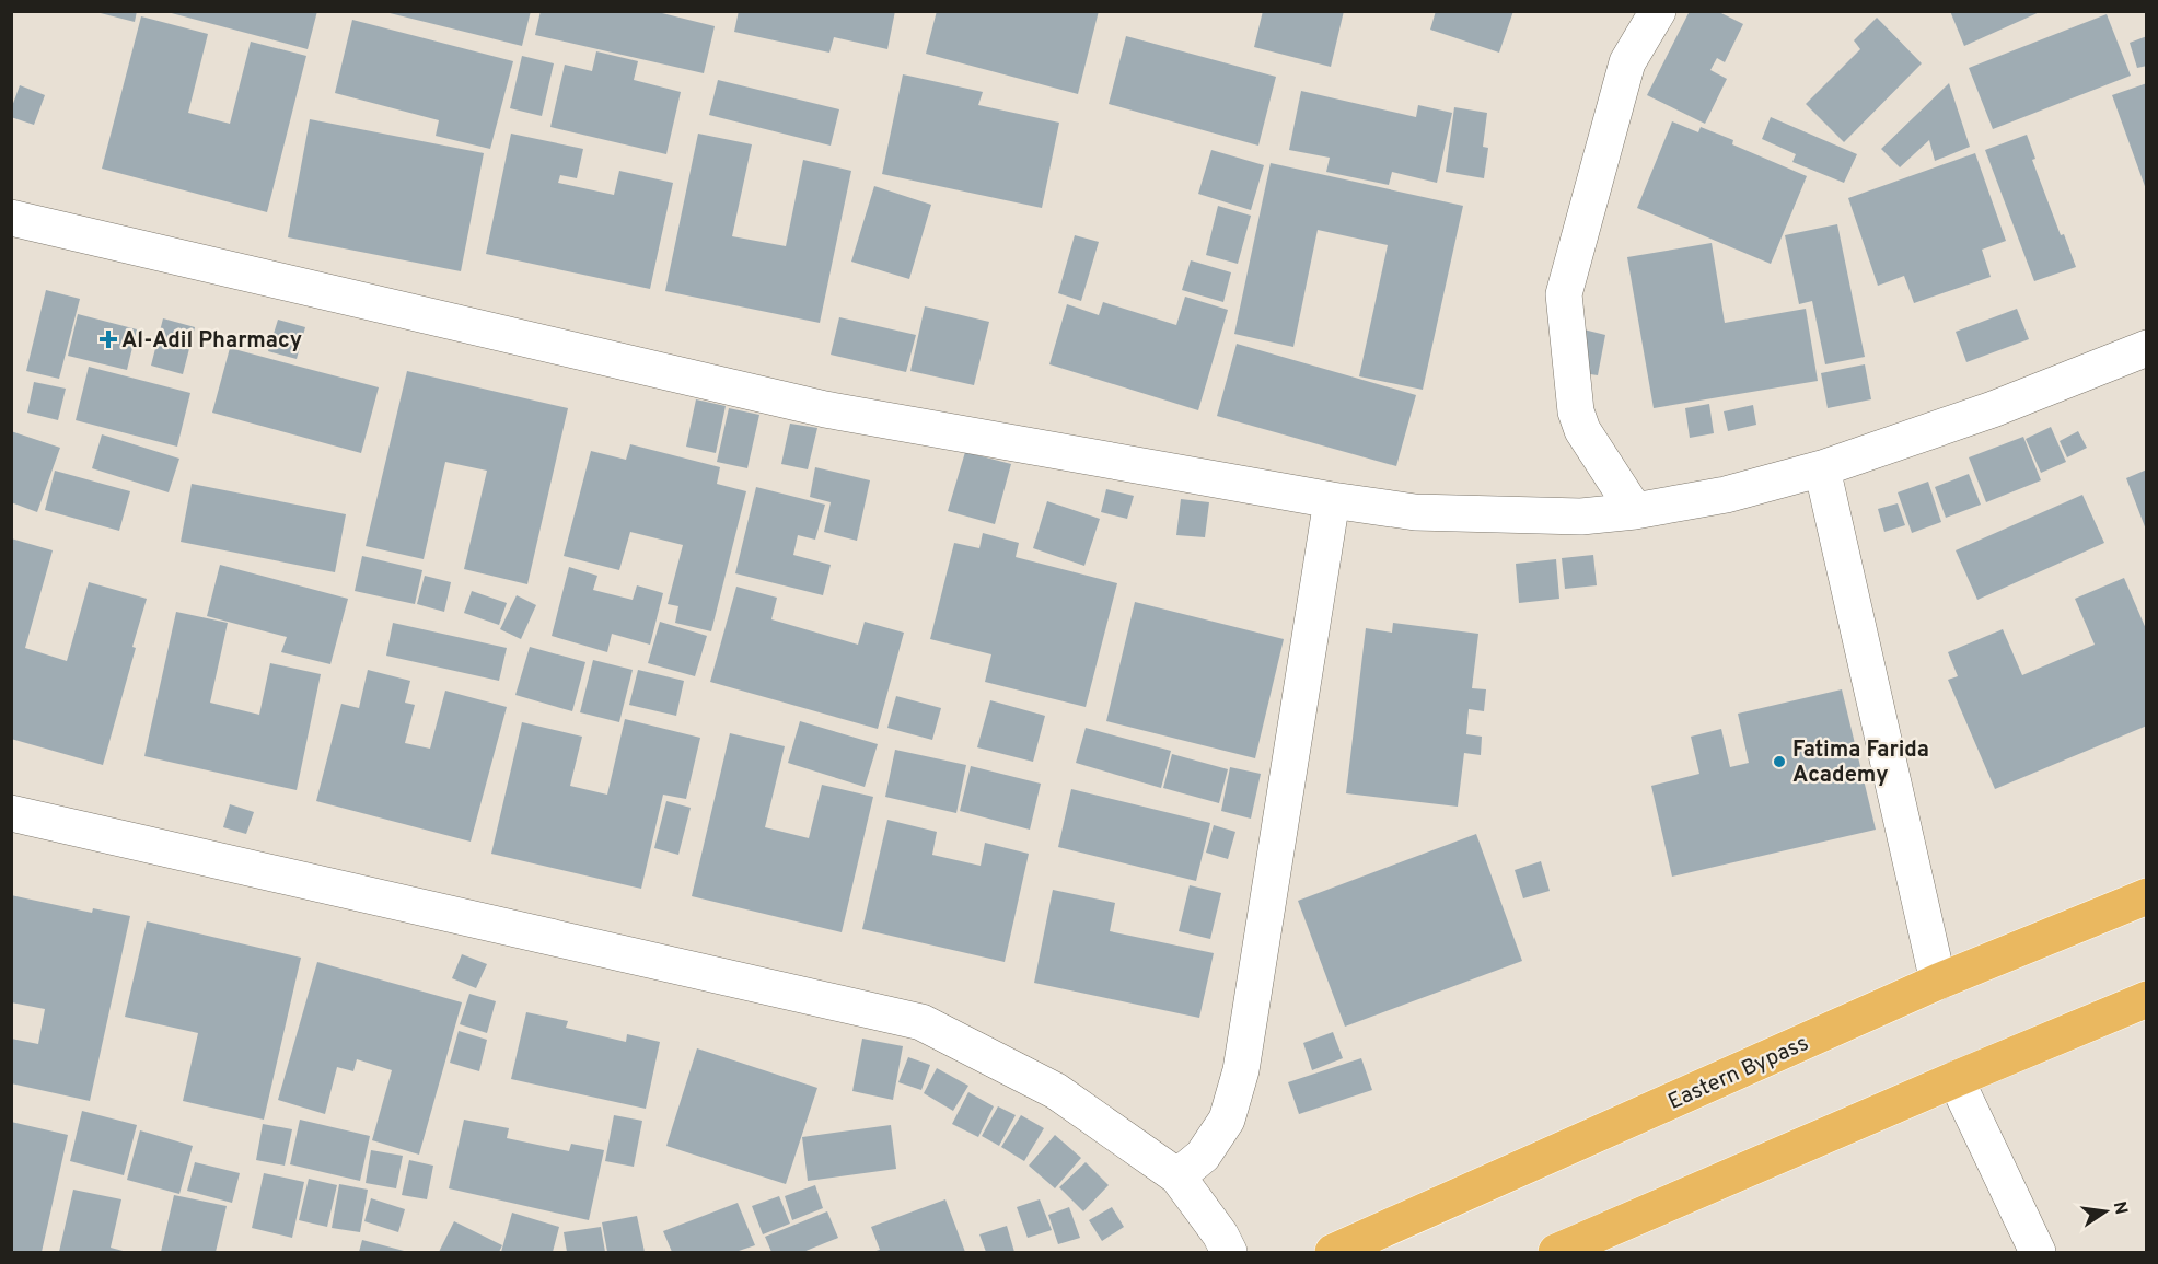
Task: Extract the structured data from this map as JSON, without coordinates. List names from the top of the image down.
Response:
{
  "streets": {
    "highway": ["Eastern Bypass"]
  },
  "places": {
    "health": ["Al-Adil Pharmacy"],
    "other": ["Fatima Farida Academy"]
  },
  "north": "right"
}
